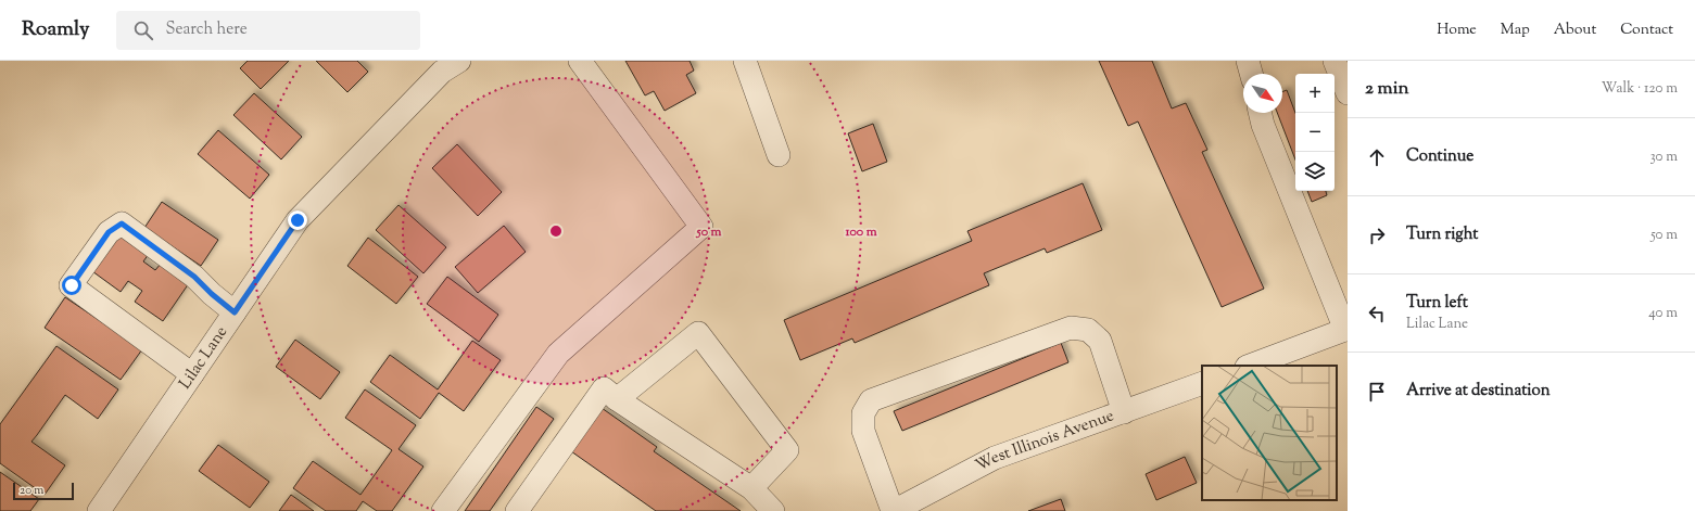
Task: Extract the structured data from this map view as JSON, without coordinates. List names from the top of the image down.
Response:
{
  "streets": {
    "street": ["Lilac Lane", "West Illinois Avenue"]
  },
  "scale_bar": "20 m",
  "north": "bottom right",
  "page": {
    "header": "Roamly",
    "search": "Search here",
    "nav": [
      "Home",
      "Map",
      "About",
      "Contact"
    ],
    "heading": ["2 min", "Walk · 120 m"],
    "map_buttons": ["+", "−"],
    "list": [
      ["Continue", "30 m"],
      ["Turn right", "50 m"],
      ["Turn left", "Lilac Lane", "40 m"],
      "Arrive at destination"
    ],
    "scale": "20 m"
  },
  "rings": ["50 m", "100 m"]
}
